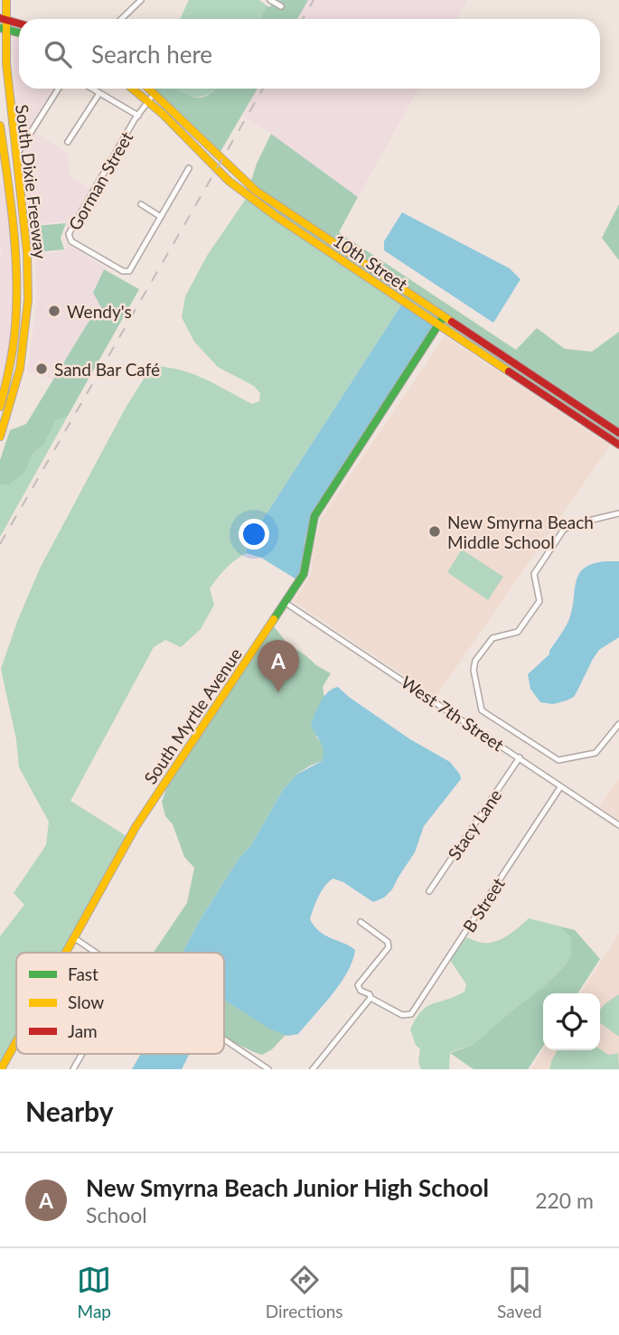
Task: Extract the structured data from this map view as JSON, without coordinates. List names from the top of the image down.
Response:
{
  "streets": {
    "street": [
      "Gorman Street",
      "South Dixie Freeway",
      "10th Street",
      "West 7th Street",
      "South Myrtle Avenue",
      "Stacy Lane",
      "B Street"
    ]
  },
  "crossings": [
    ["Gorman Street", "10th Street"],
    ["10th Street", "South Myrtle Avenue"],
    ["West 7th Street", "South Myrtle Avenue"],
    ["West 7th Street", "Stacy Lane"],
    ["West 7th Street", "B Street"]
  ],
  "places": ["Wendy's", "Sand Bar Café", "New Smyrna Beach Middle School"],
  "legend": ["Fast", "Slow", "Jam"],
  "page": {
    "search": "Search here",
    "pins": "A",
    "heading": "Nearby",
    "list": [
      {
        "mark": "A",
        "name": "New Smyrna Beach Junior High School",
        "note": "School",
        "value": "220 m"
      }
    ],
    "nav": ["Map", "Directions", "Saved"]
  }
}
